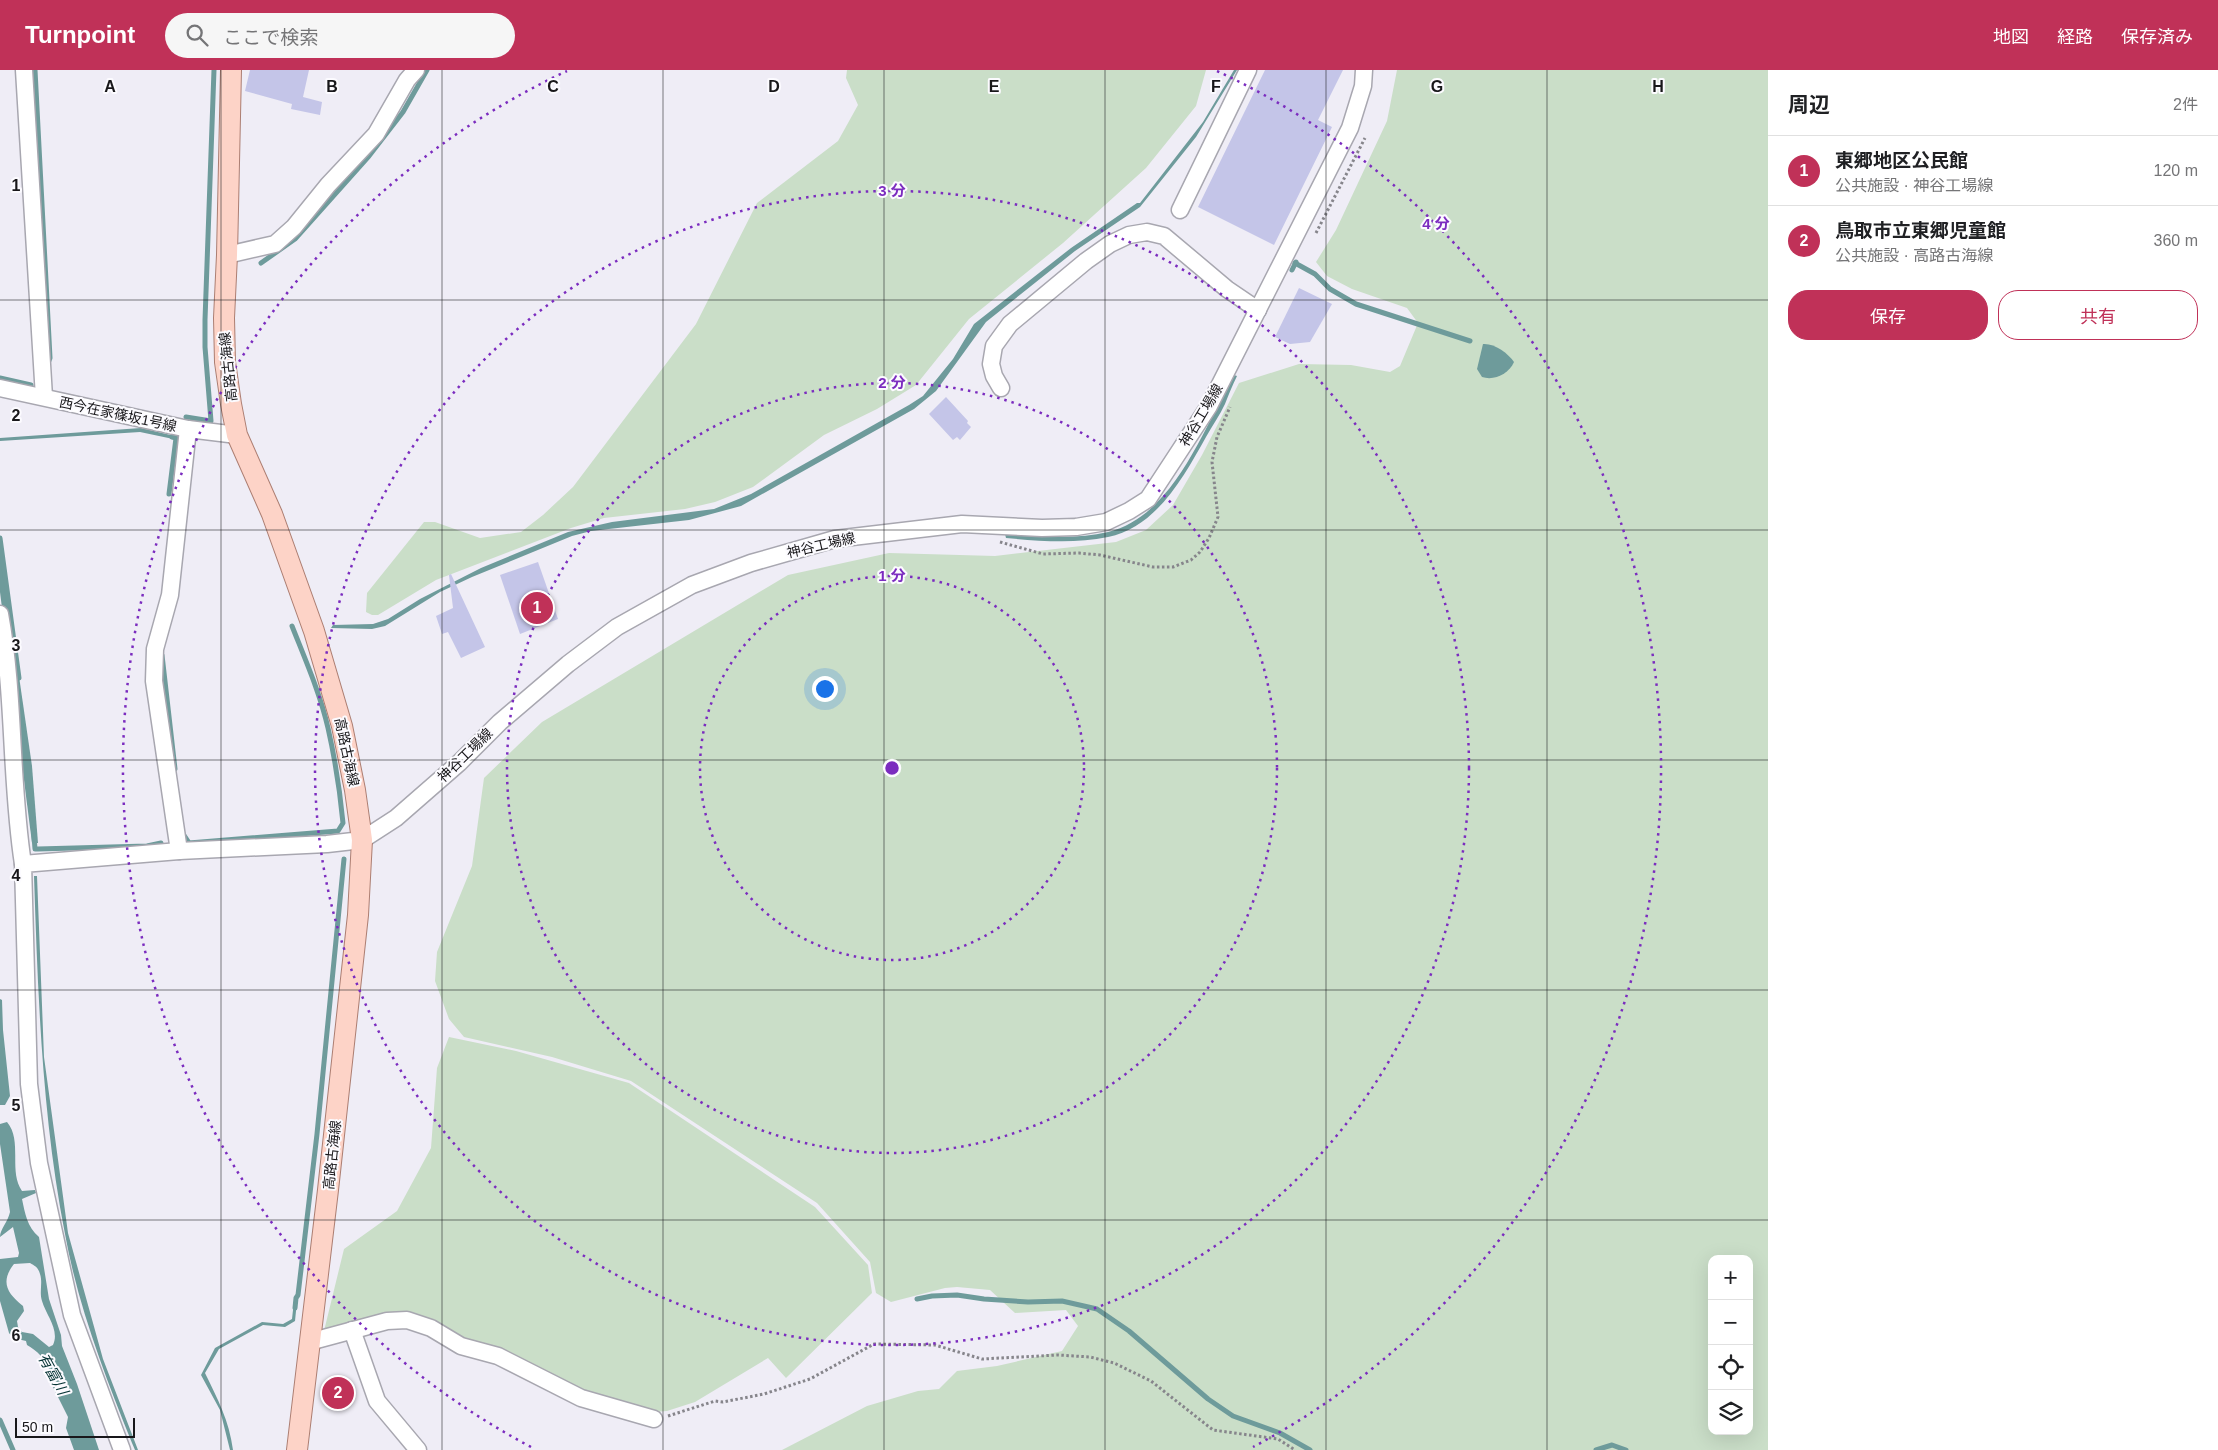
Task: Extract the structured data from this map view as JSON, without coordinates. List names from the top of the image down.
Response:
{
  "streets": {
    "main road": ["高路古海線"],
    "street": ["西今在家篠坂1号線", "神谷工場線"]
  },
  "crossings": [
    ["高路古海線", "西今在家篠坂1号線"],
    ["高路古海線", "神谷工場線"]
  ],
  "water": ["有富川"],
  "scale_bar": "50 m",
  "page": {
    "header": "Turnpoint",
    "search": "ここで検索",
    "nav": ["地図", "経路", "保存済み"],
    "heading": ["周辺", "2件"],
    "list": [
      {
        "mark": "1",
        "name": "東郷地区公民館",
        "note": "公共施設 · 神谷工場線",
        "value": "120 m"
      },
      {
        "mark": "2",
        "name": "鳥取市立東郷児童館",
        "note": "公共施設 · 高路古海線",
        "value": "360 m"
      }
    ],
    "buttons": ["保存", "共有"],
    "pins": ["1", "2"],
    "map_buttons": ["+", "−"],
    "scale": "50 m"
  },
  "grid": {
    "columns": [
      "A",
      "B",
      "C",
      "D",
      "E",
      "F",
      "G",
      "H"
    ],
    "rows": [
      "1",
      "2",
      "3",
      "4",
      "5",
      "6"
    ]
  },
  "rings": [
    "3 分",
    "4 分",
    "2 分",
    "1 分"
  ]
}
